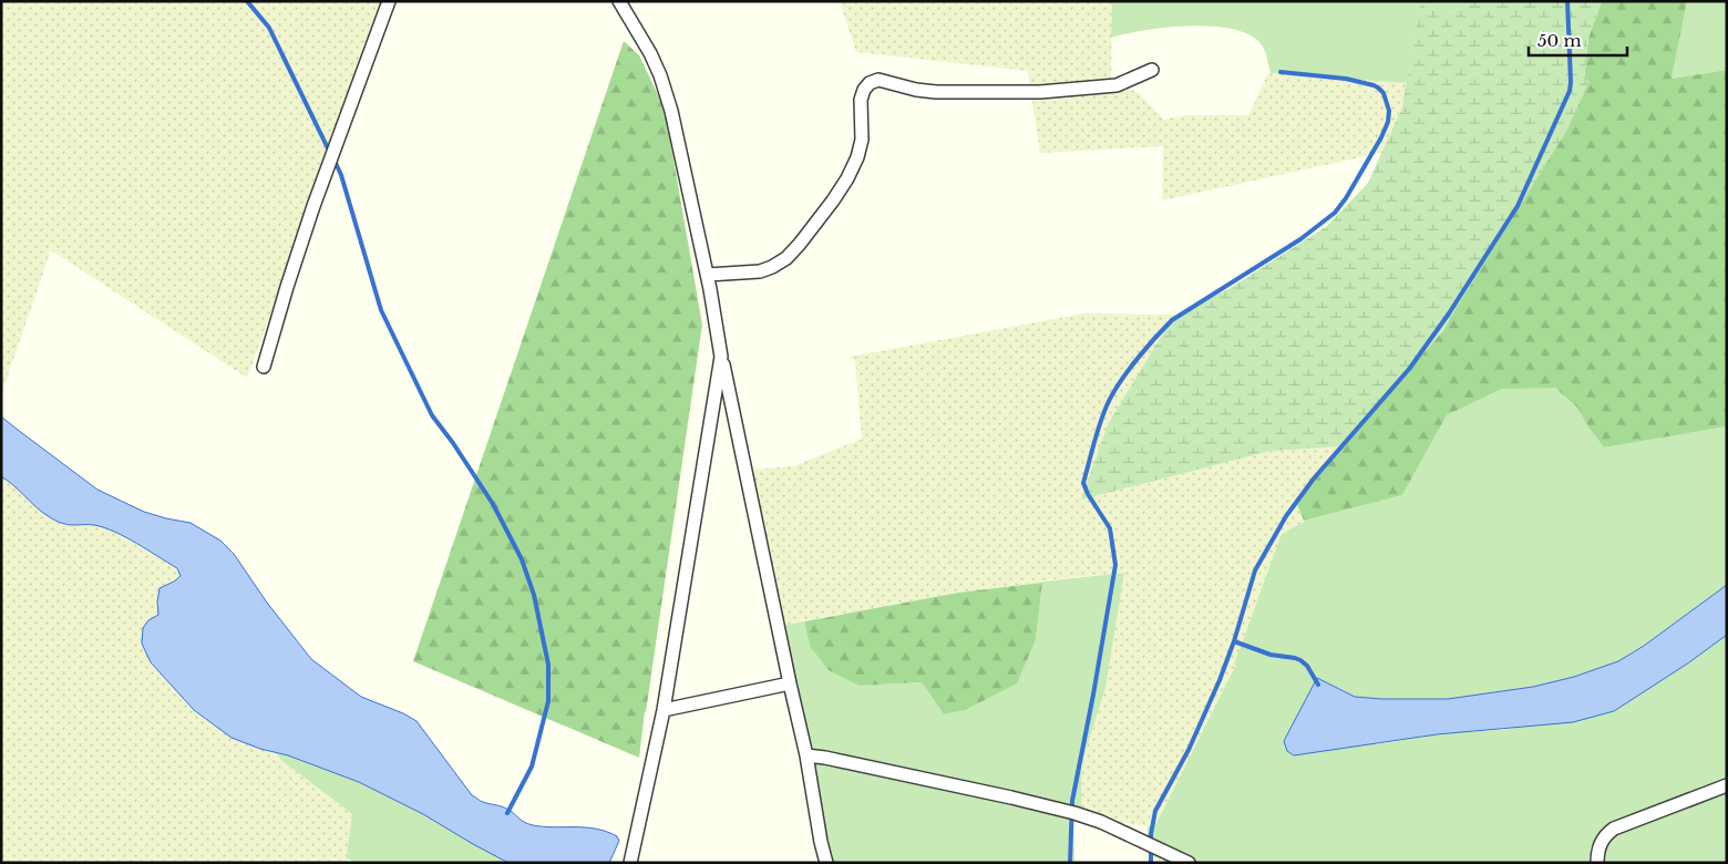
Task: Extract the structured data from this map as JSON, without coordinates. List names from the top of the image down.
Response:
{
  "scale_bar": "50 m"
}
